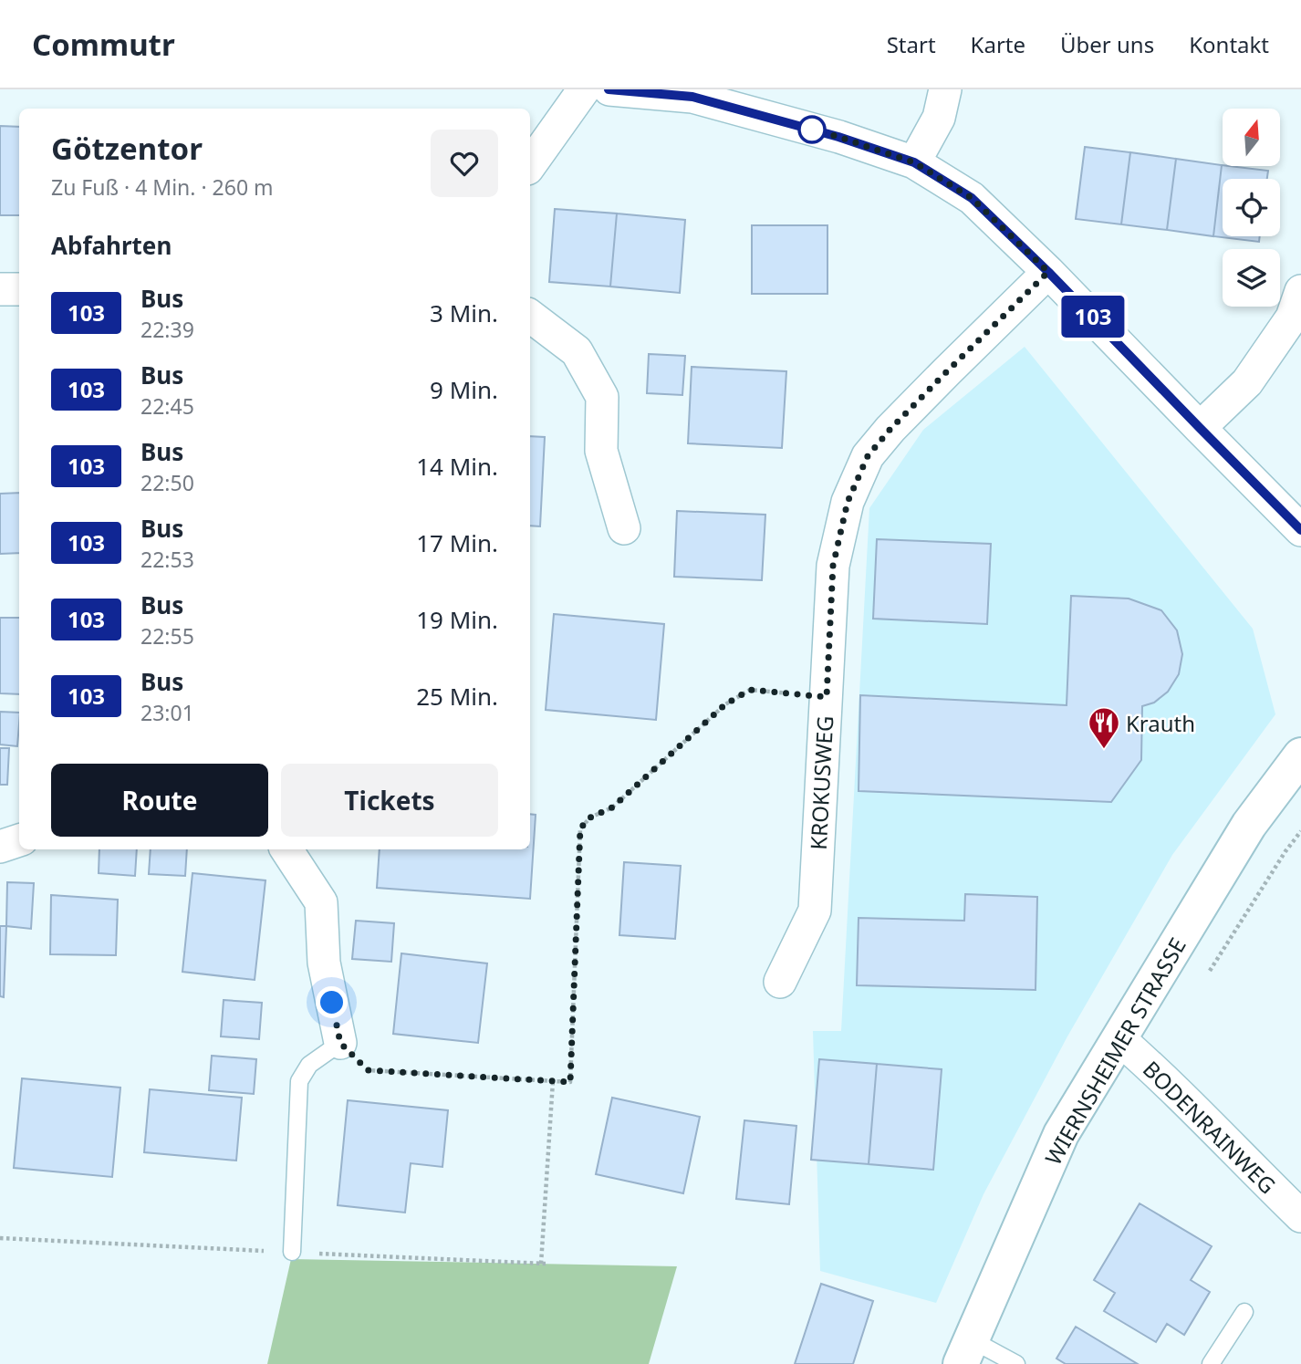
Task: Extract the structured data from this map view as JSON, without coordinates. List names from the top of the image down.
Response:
{
  "streets": {
    "main road": ["WIERNSHEIMER STRASSE"],
    "street": ["KROKUSWEG", "BODENRAINWEG"]
  },
  "crossings": [
    ["WIERNSHEIMER STRASSE", "BODENRAINWEG"]
  ],
  "places": {
    "restaurant": ["Krauth"]
  },
  "lines": ["bus line 103"],
  "north": "top",
  "page": {
    "header": "Commutr",
    "nav": [
      "Start",
      "Karte",
      "Über uns",
      "Kontakt"
    ],
    "on_map": "103",
    "heading": [
      ["Götzentor", "Zu Fuß · 4 Min. · 260 m"],
      "Abfahrten"
    ],
    "list": [
      {
        "mark": "103",
        "name": "Bus",
        "note": "22:39",
        "value": "3 Min."
      },
      {
        "mark": "103",
        "name": "Bus",
        "note": "22:45",
        "value": "9 Min."
      },
      {
        "mark": "103",
        "name": "Bus",
        "note": "22:50",
        "value": "14 Min."
      },
      {
        "mark": "103",
        "name": "Bus",
        "note": "22:53",
        "value": "17 Min."
      },
      {
        "mark": "103",
        "name": "Bus",
        "note": "22:55",
        "value": "19 Min."
      },
      {
        "mark": "103",
        "name": "Bus",
        "note": "23:01",
        "value": "25 Min."
      }
    ],
    "buttons": ["Route", "Tickets"]
  }
}
